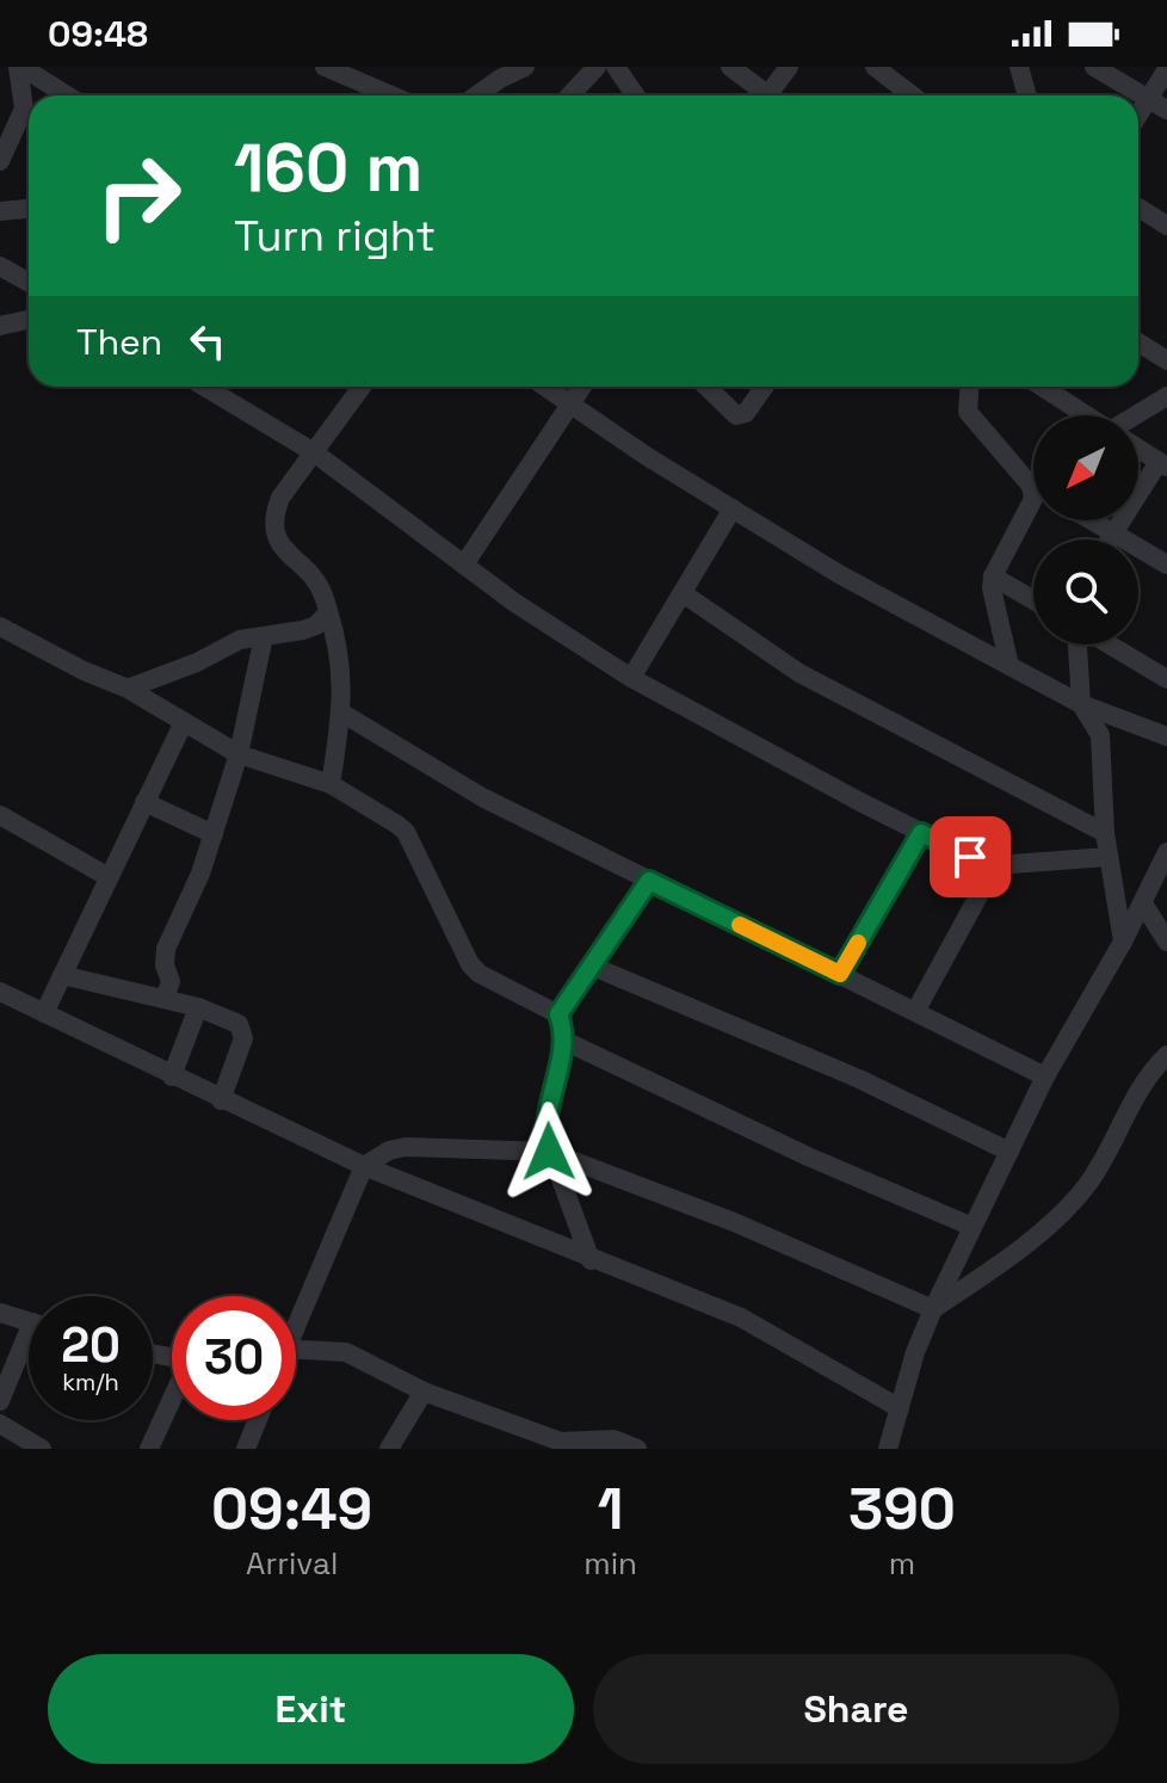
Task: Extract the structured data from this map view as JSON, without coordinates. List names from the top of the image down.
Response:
{
  "north": "bottom left",
  "page": {
    "status": "09:48",
    "turn": ["160 m", "Turn right"],
    "then": "Then",
    "speed": "20 km/h",
    "limit": "30",
    "eta": [
      "09:49",
      "Arrival",
      "1",
      "min",
      "390",
      "m"
    ],
    "buttons": ["Exit", "Share"]
  }
}
